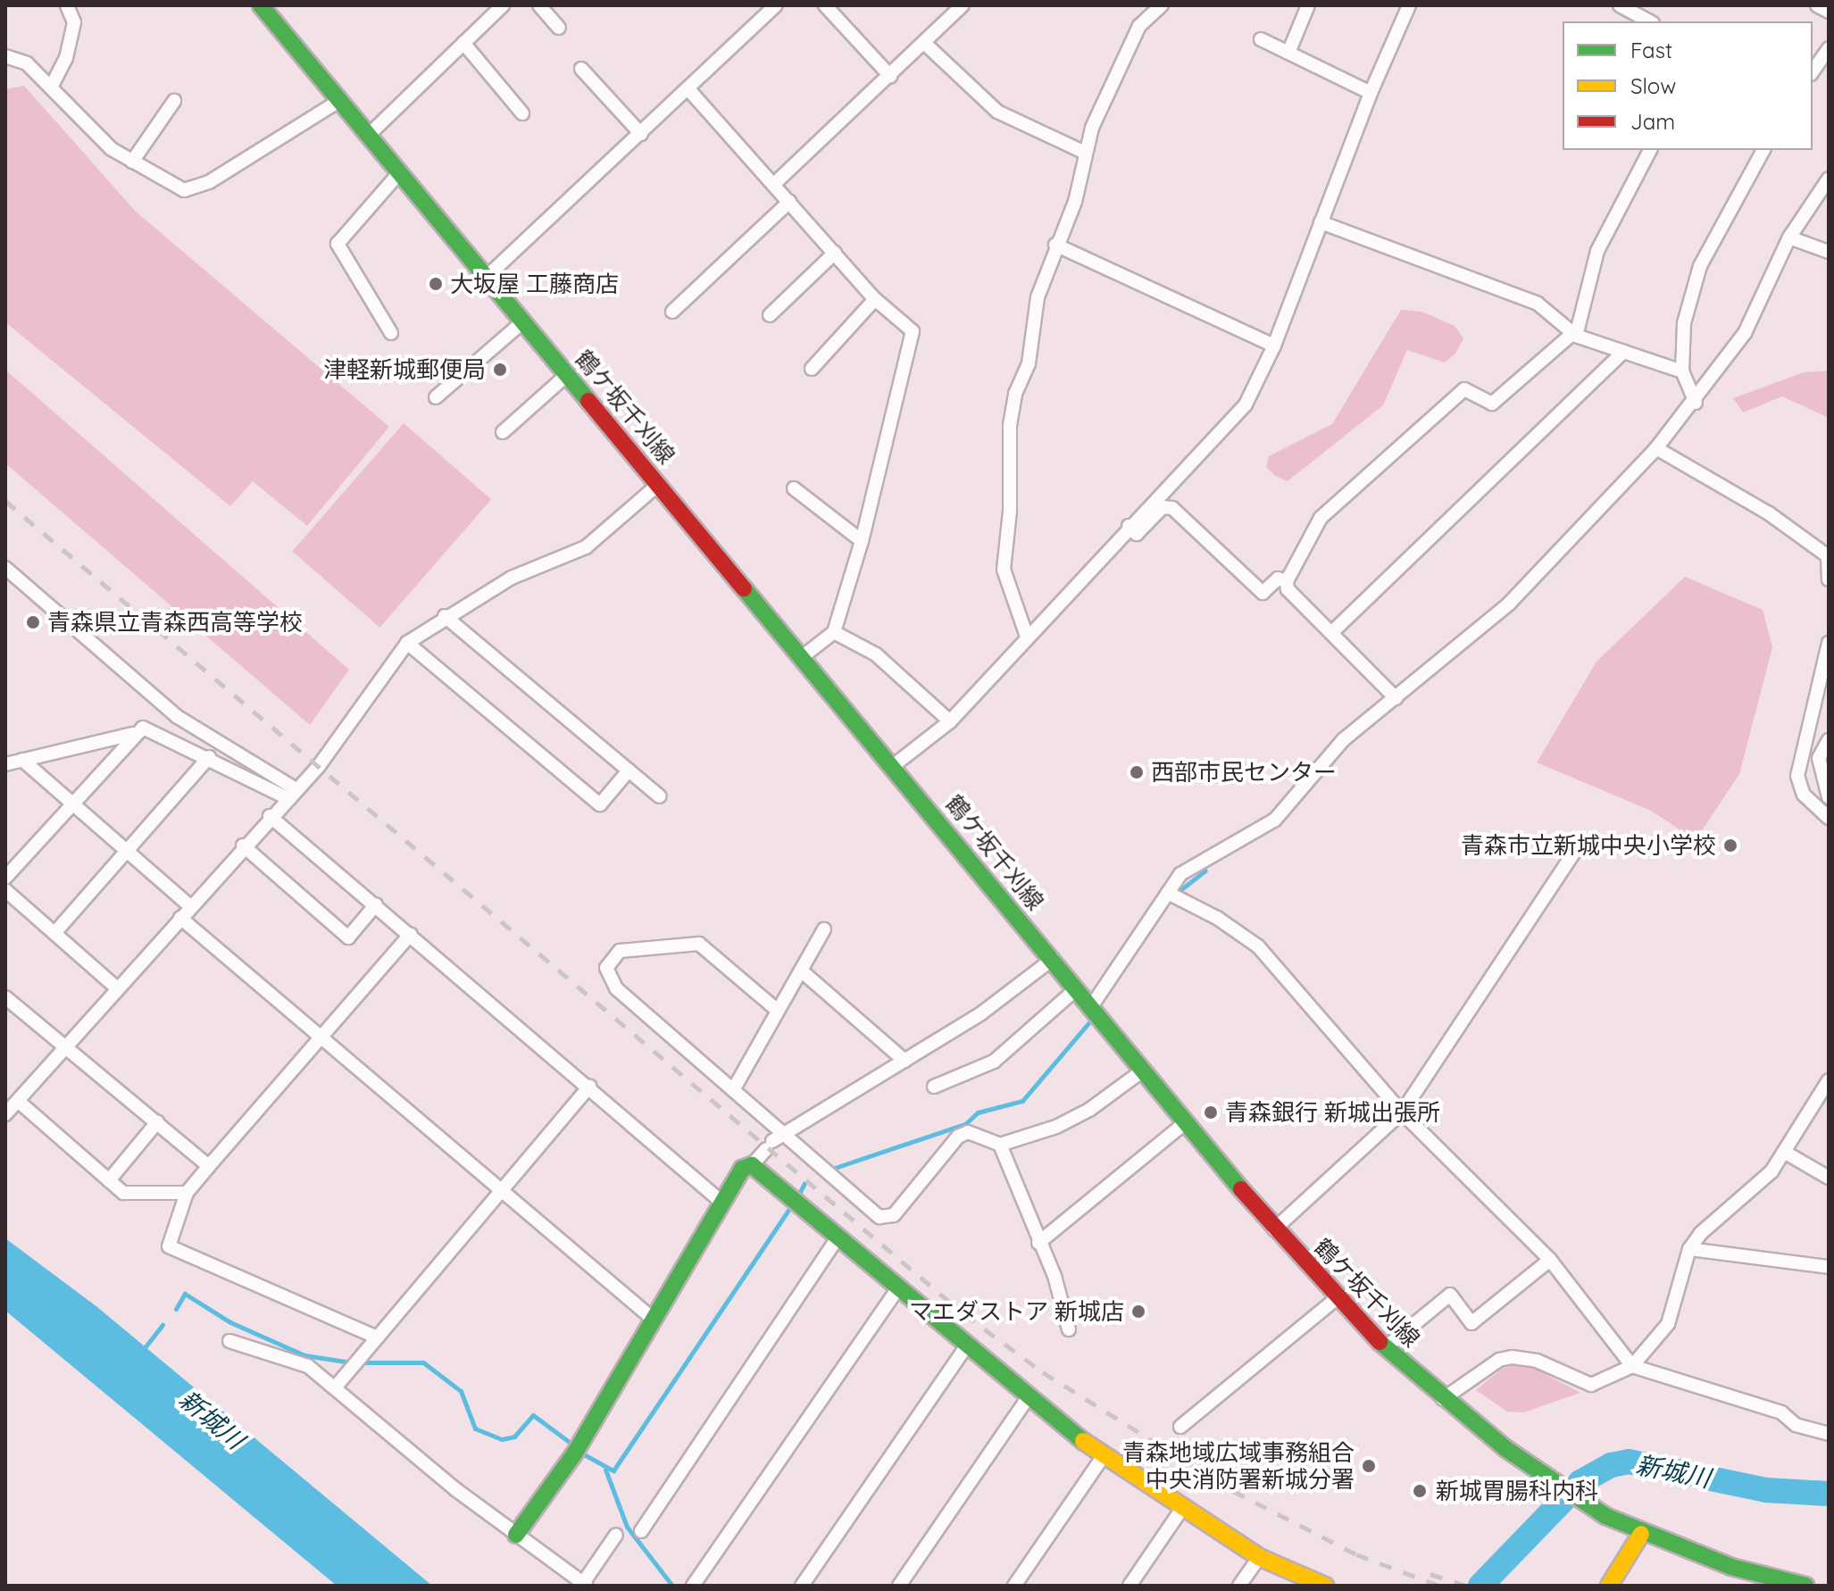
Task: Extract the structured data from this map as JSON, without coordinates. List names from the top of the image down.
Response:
{
  "streets": {
    "main road": ["鶴ケ坂千刈線"]
  },
  "water": ["新城川"],
  "places": [
    "大坂屋 工藤商店",
    "津軽新城郵便局",
    "青森県立青森西高等学校",
    "西部市民センター",
    "青森市立新城中央小学校",
    "青森銀行 新城出張所",
    "マエダストア 新城店",
    "青森地域広域事務組合 中央消防署新城分署",
    "新城胃腸科内科"
  ],
  "legend": ["Fast", "Slow", "Jam"]
}
